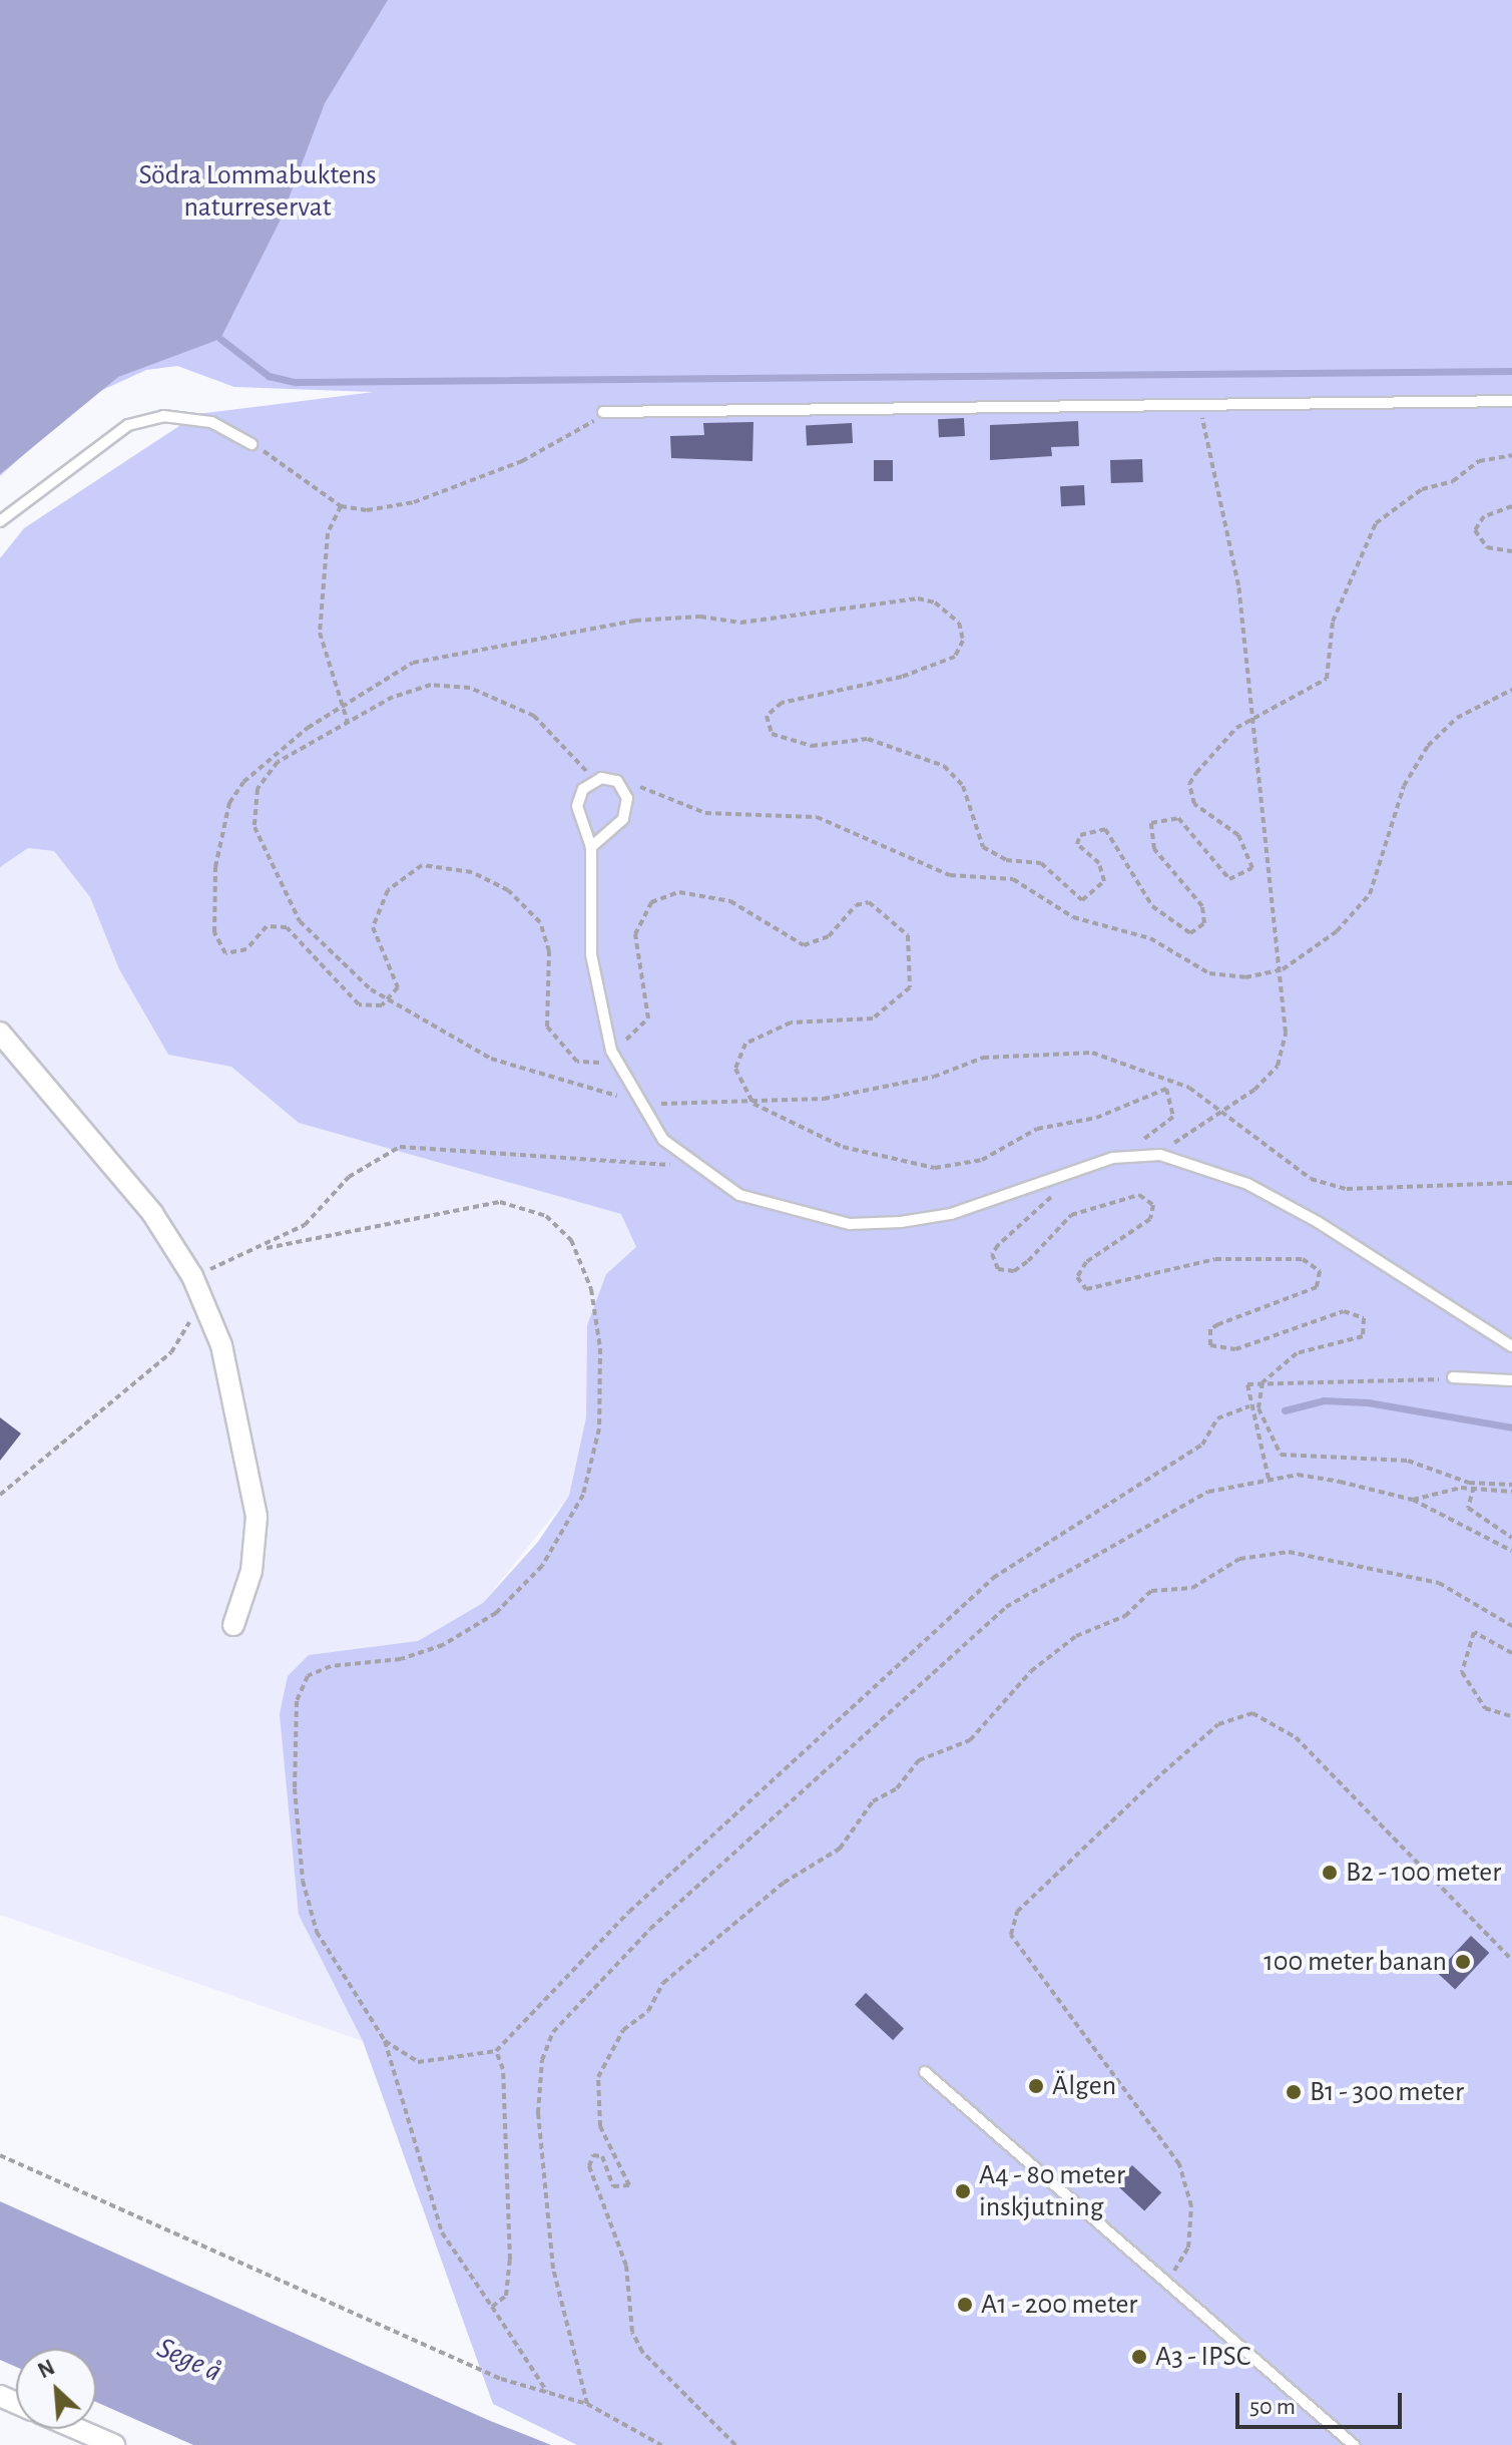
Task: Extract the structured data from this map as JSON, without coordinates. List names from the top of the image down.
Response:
{
  "water": ["Sege å"],
  "parks": ["Södra Lommabuktens naturreservat"],
  "places": [
    "B2 - 100 meter",
    "100 meter banan",
    "Älgen",
    "B1 - 300 meter",
    "A4 - 80 meter inskjutning",
    "A1 - 200 meter",
    "A3 - IPSC"
  ],
  "scale_bar": "50 m",
  "north": "top left"
}
